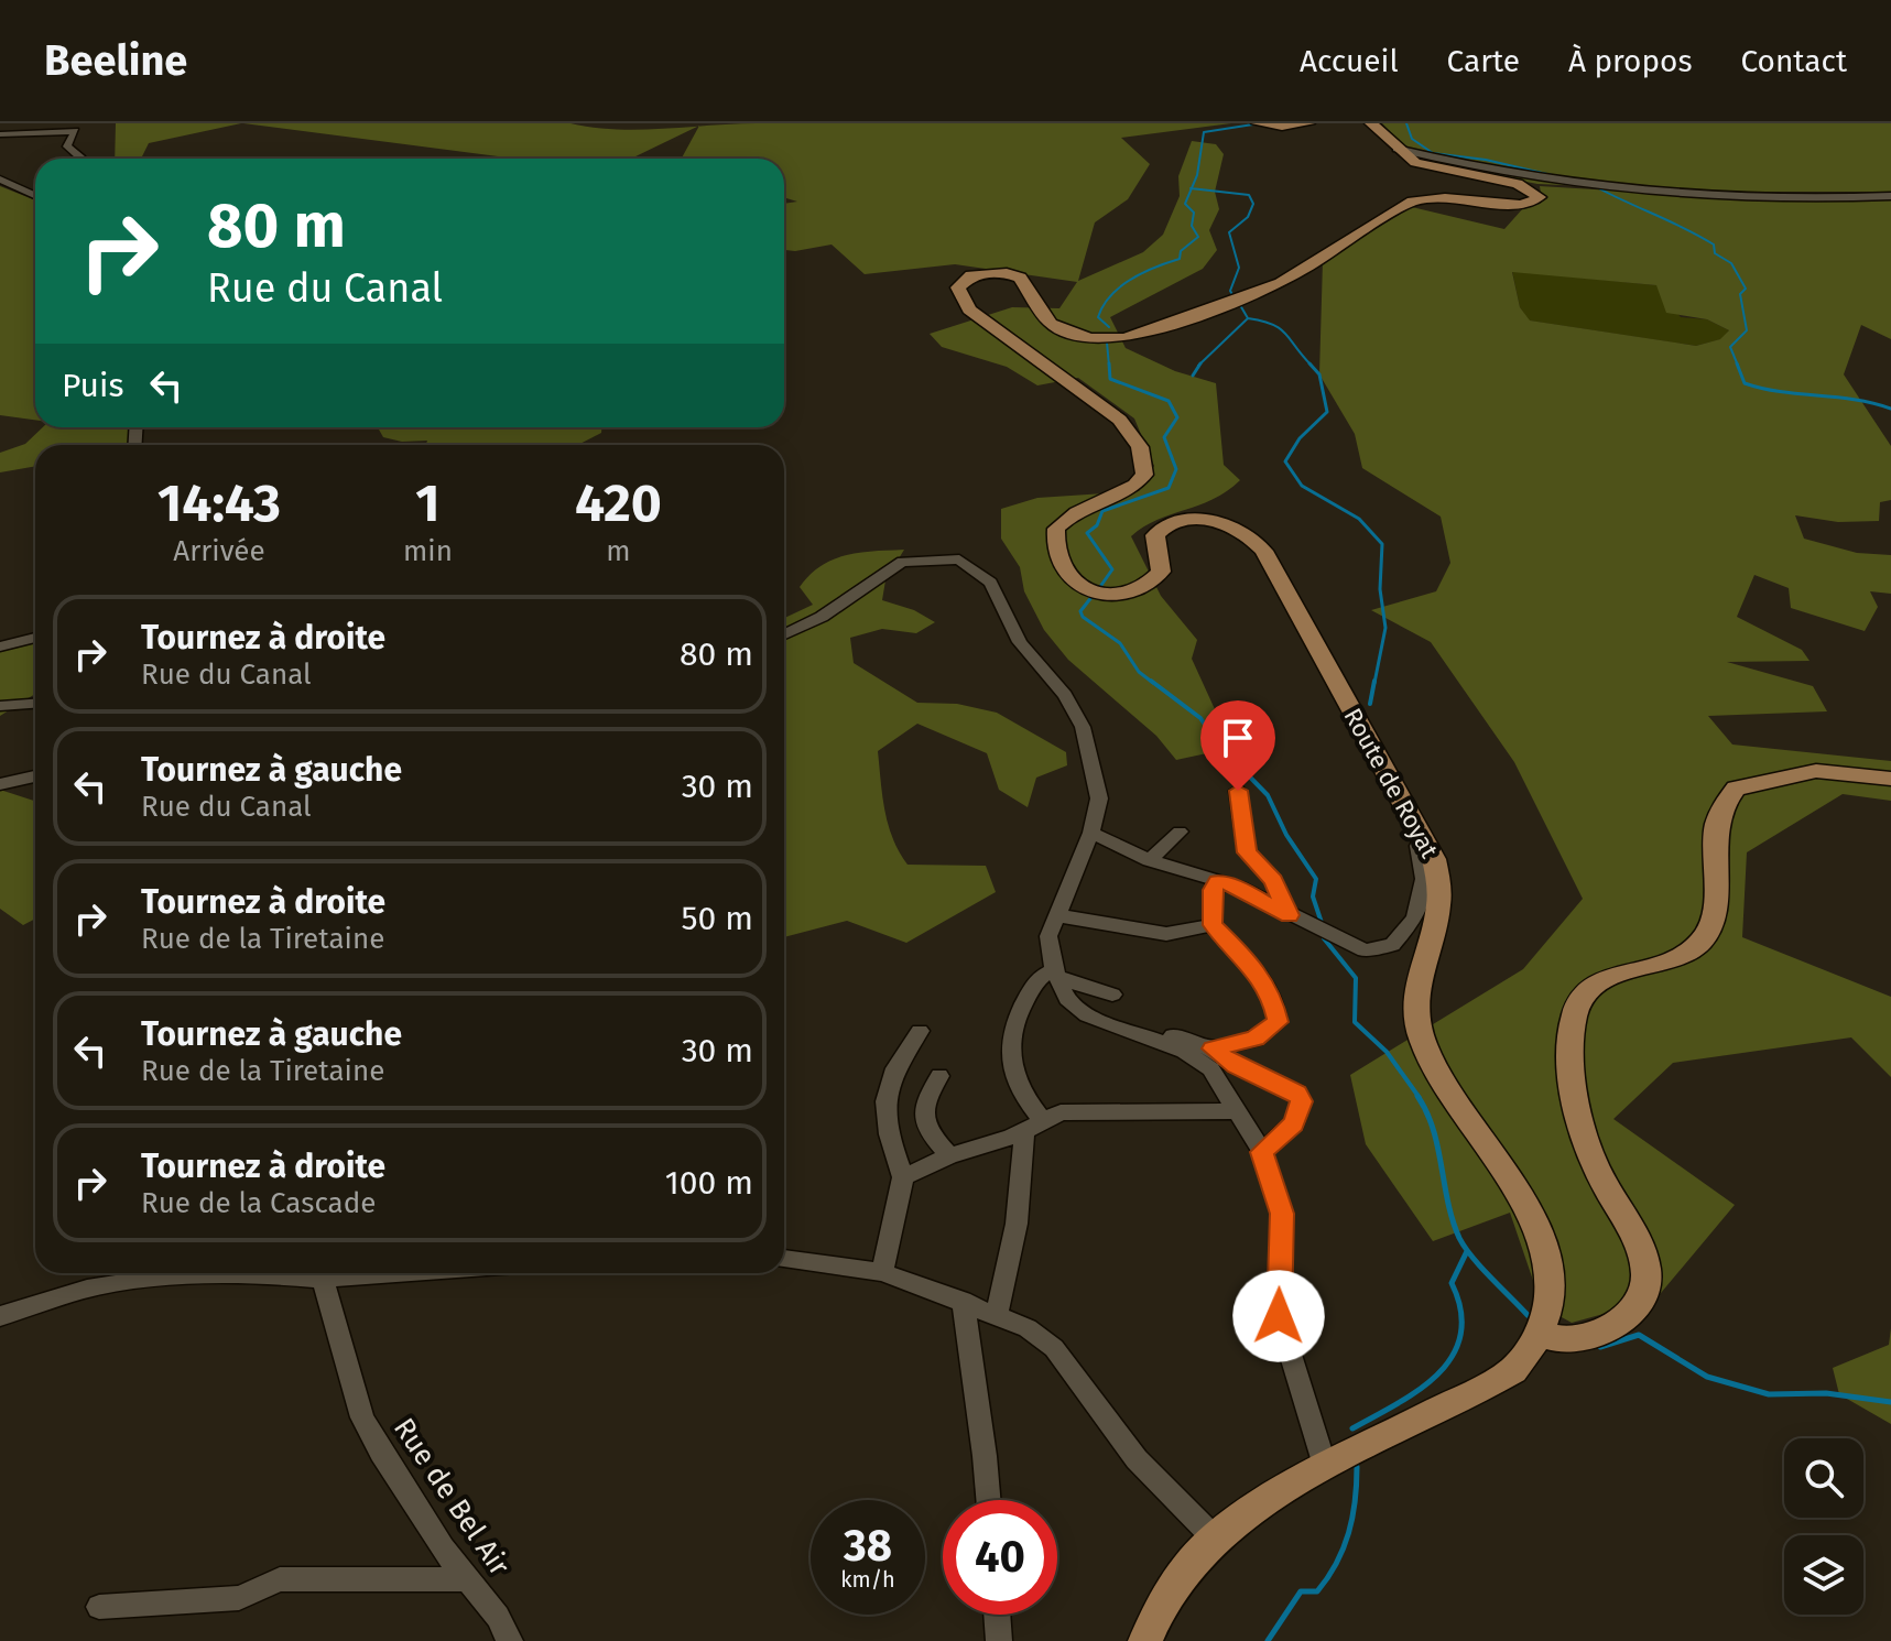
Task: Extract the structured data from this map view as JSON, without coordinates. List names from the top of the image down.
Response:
{
  "streets": {
    "main road": ["Route de Royat"],
    "street": ["Rue de Bel Air"]
  },
  "page": {
    "header": "Beeline",
    "nav": [
      "Accueil",
      "Carte",
      "À propos",
      "Contact"
    ],
    "turn": ["80 m", "Rue du Canal"],
    "then": "Puis",
    "eta": [
      "14:43",
      "Arrivée",
      "1",
      "min",
      "420",
      "m"
    ],
    "list": [
      {
        "name": "Tournez à droite",
        "note": "Rue du Canal",
        "value": "80 m"
      },
      {
        "name": "Tournez à gauche",
        "note": "Rue du Canal",
        "value": "30 m"
      },
      {
        "name": "Tournez à droite",
        "note": "Rue de la Tiretaine",
        "value": "50 m"
      },
      {
        "name": "Tournez à gauche",
        "note": "Rue de la Tiretaine",
        "value": "30 m"
      },
      {
        "name": "Tournez à droite",
        "note": "Rue de la Cascade",
        "value": "100 m"
      }
    ],
    "speed": "38 km/h",
    "limit": "40"
  }
}
